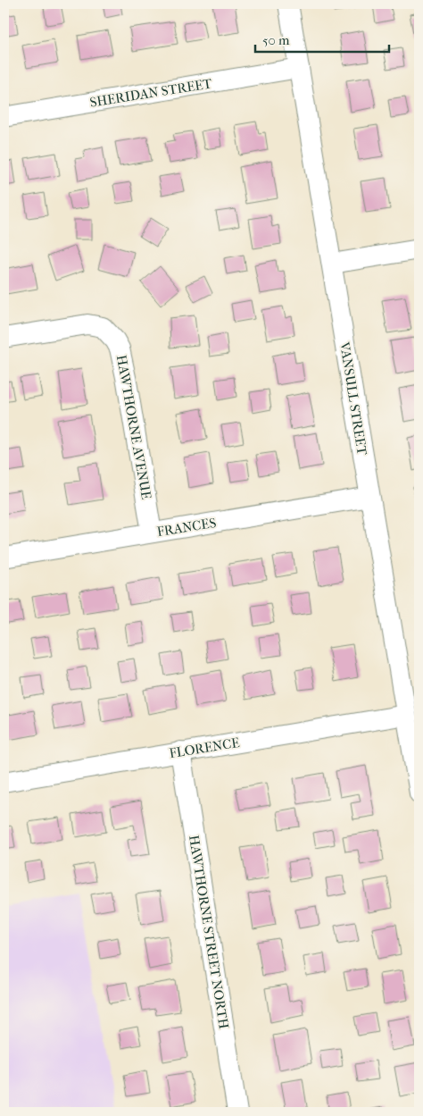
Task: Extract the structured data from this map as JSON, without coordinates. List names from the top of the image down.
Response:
{
  "streets": {
    "street": [
      "SHERIDAN STREET",
      "VANSULL STREET",
      "HAWTHORNE AVENUE",
      "FRANCES",
      "FLORENCE",
      "HAWTHORNE STREET NORTH"
    ]
  },
  "crossings": [
    ["SHERIDAN STREET", "VANSULL STREET"],
    ["VANSULL STREET", "FRANCES"],
    ["VANSULL STREET", "FLORENCE"],
    ["HAWTHORNE AVENUE", "FRANCES"],
    ["FLORENCE", "HAWTHORNE STREET NORTH"]
  ],
  "scale_bar": "50 m"
}
